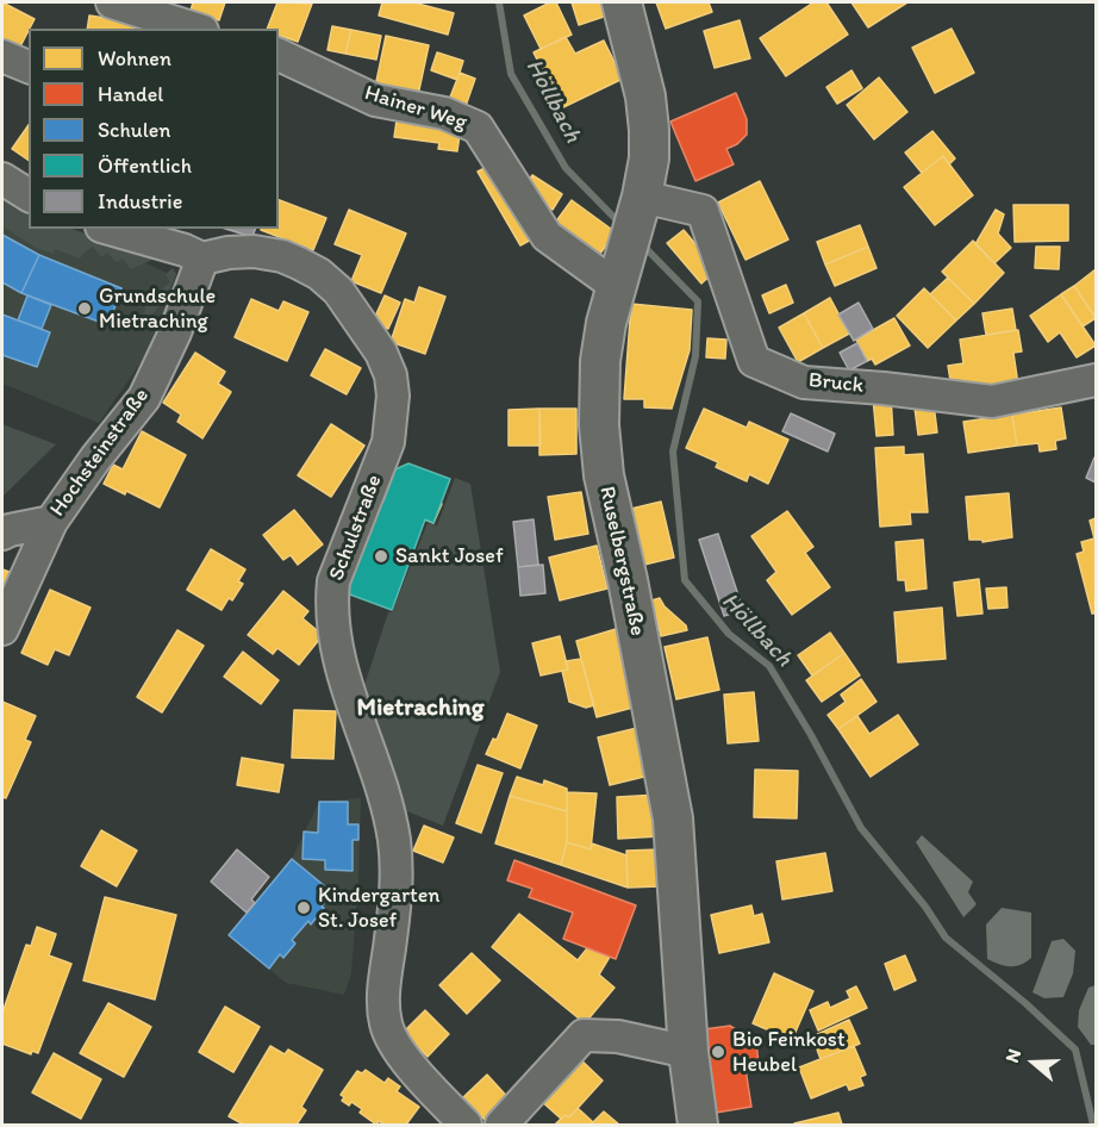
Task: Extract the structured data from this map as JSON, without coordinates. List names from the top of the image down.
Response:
{
  "streets": {
    "main road": ["Ruselbergstraße"],
    "street": [
      "Hainer Weg",
      "Bruck",
      "Hochsteinstraße",
      "Schulstraße"
    ]
  },
  "crossings": [
    ["Hainer Weg", "Ruselbergstraße"],
    ["Bruck", "Ruselbergstraße"],
    ["Hochsteinstraße", "Schulstraße"]
  ],
  "districts": ["Mietraching"],
  "water": ["Höllbach"],
  "places": [
    "Grundschule Mietraching",
    "Sankt Josef",
    "Kindergarten St. Josef",
    "Bio Feinkost Heubel"
  ],
  "legend": [
    "Wohnen",
    "Handel",
    "Schulen",
    "Öffentlich",
    "Industrie"
  ],
  "north": "left"
}
